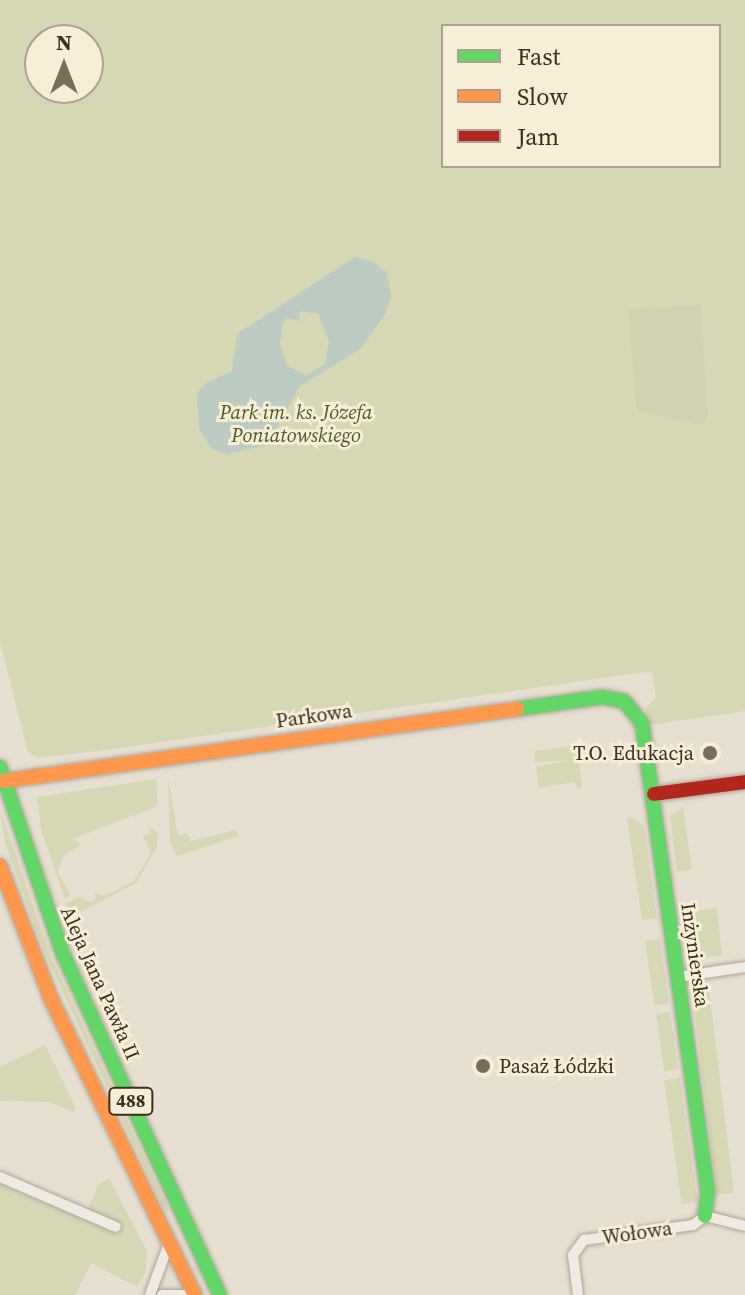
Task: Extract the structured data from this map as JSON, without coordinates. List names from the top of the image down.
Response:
{
  "streets": {
    "street": [
      "Parkowa",
      "Inżynierska",
      "Aleja Jana Pawła II",
      "488",
      "Wołowa"
    ]
  },
  "crossings": [
    ["Parkowa", "Inżynierska"],
    ["Parkowa", "Aleja Jana Pawła II"],
    ["Inżynierska", "Wołowa"]
  ],
  "parks": ["Park im. ks. Józefa Poniatowskiego"],
  "places": ["T.O. Edukacja", "Pasaż Łódzki"],
  "legend": ["Fast", "Slow", "Jam"],
  "north": "top"
}
